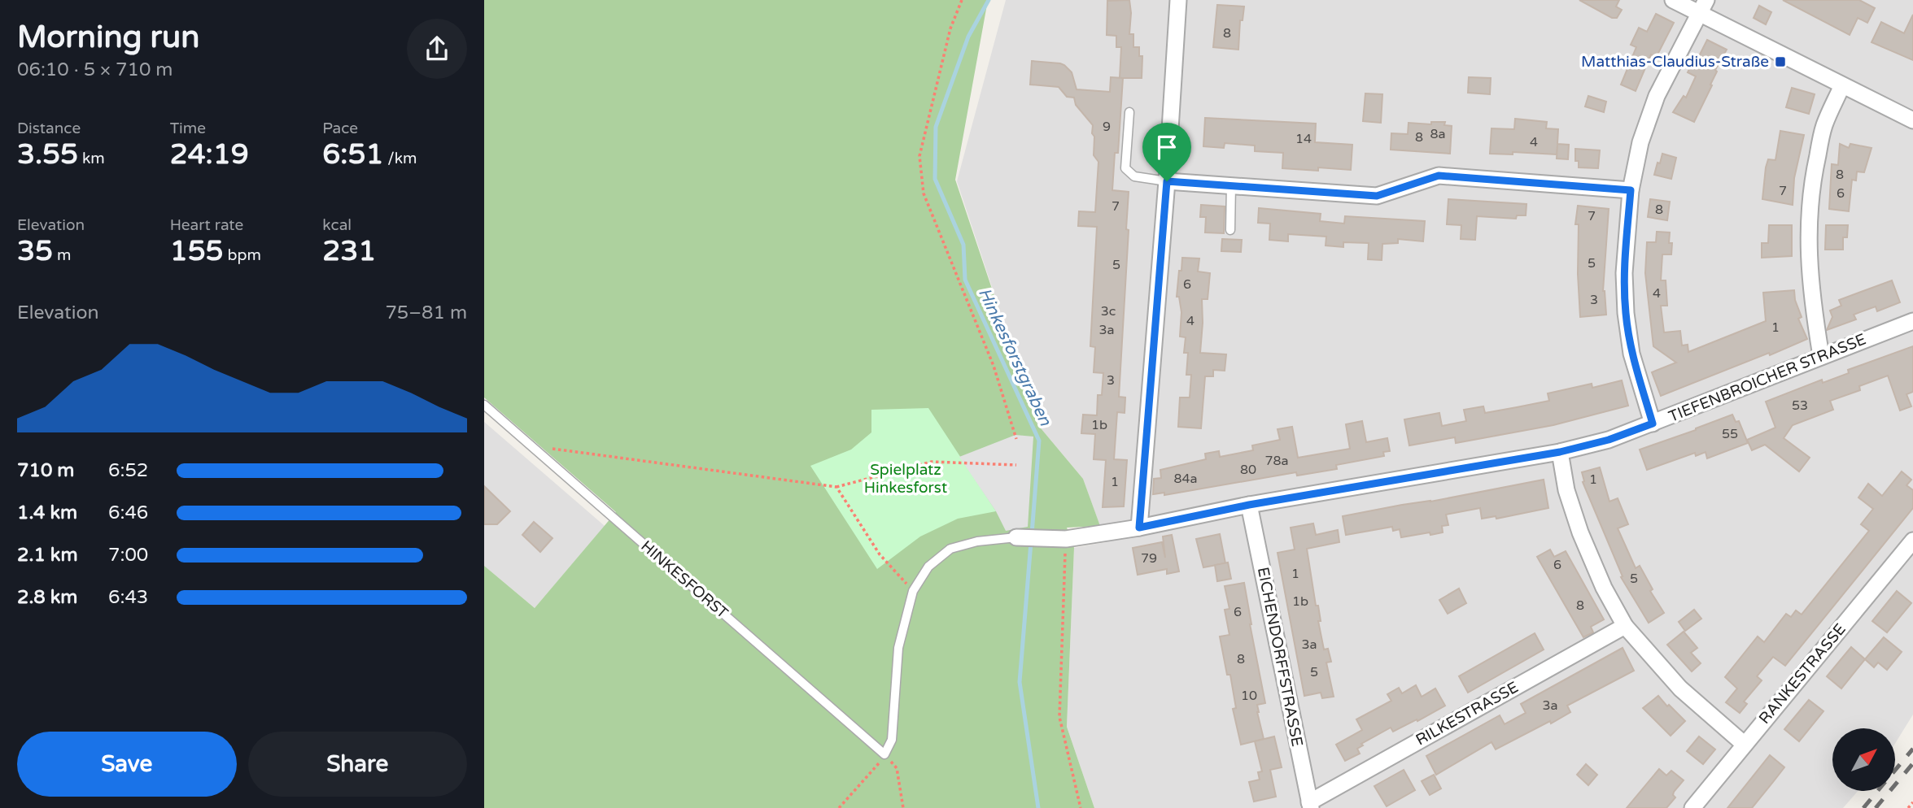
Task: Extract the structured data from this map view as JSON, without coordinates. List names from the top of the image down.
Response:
{
  "streets": {
    "street": [
      "TIEFENBROICHER STRASSE",
      "EICHENDORFFSTRASSE",
      "RANKESTRASSE",
      "RILKESTRASSE"
    ],
    "lane": ["HINKESFORST"]
  },
  "crossings": [
    ["TIEFENBROICHER STRASSE", "EICHENDORFFSTRASSE"],
    ["EICHENDORFFSTRASSE", "RILKESTRASSE"]
  ],
  "water": ["Hinkesforstgraben"],
  "parks": ["Spielplatz Hinkesforst"],
  "places": {
    "transit": ["Matthias-Claudius-Straße"]
  },
  "house_numbers": [
    "8",
    "9",
    "8a",
    "8",
    "14",
    "4",
    "8",
    "7",
    "6",
    "7",
    "8",
    "7",
    "5",
    "5",
    "6",
    "4",
    "3",
    "3c",
    "4",
    "1",
    "3a",
    "3",
    "53",
    "1b",
    "55",
    "78a",
    "80",
    "84a",
    "1",
    "1",
    "79",
    "6",
    "1",
    "5",
    "1b",
    "8",
    "6",
    "3a",
    "8",
    "5",
    "10",
    "3a"
  ],
  "north": "top right",
  "page": {
    "heading": ["Morning run", "06:10 · 5 × 710 m"],
    "stats": [
      ["Distance", "3.55 km"],
      ["Time", "24:19"],
      ["Pace", "6:51 /km"],
      ["Elevation", "35 m"],
      ["Heart rate", "155 bpm"],
      ["kcal", "231"]
    ],
    "chart": ["Elevation", "75–81 m"],
    "list": [
      {
        "name": "710 m",
        "note": "6:52"
      },
      {
        "name": "1.4 km",
        "note": "6:46"
      },
      {
        "name": "2.1 km",
        "note": "7:00"
      },
      {
        "name": "2.8 km",
        "note": "6:43"
      }
    ],
    "buttons": ["Save", "Share"]
  }
}
